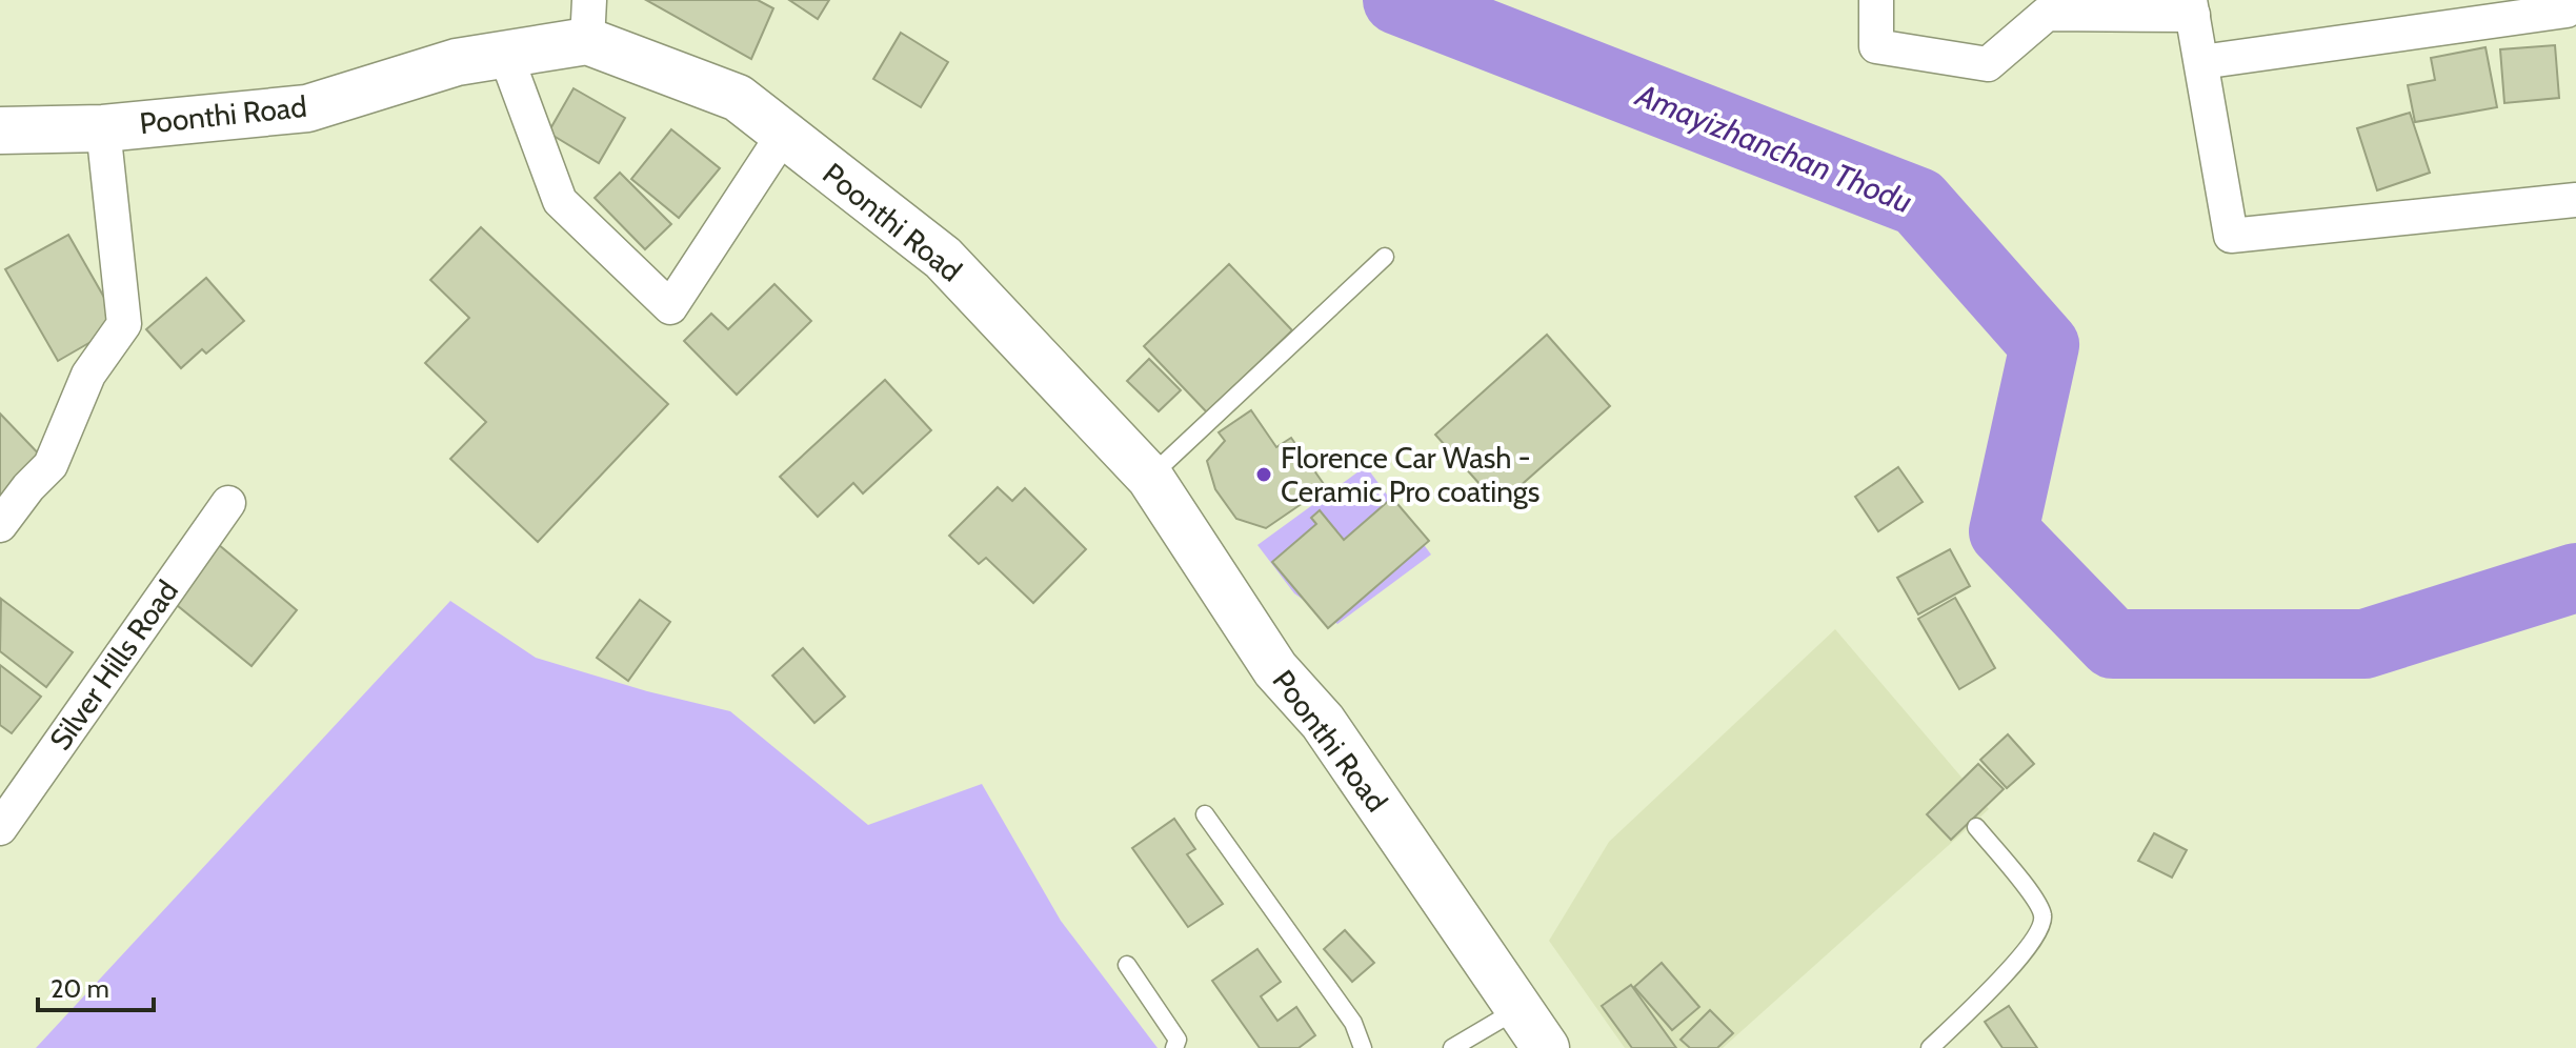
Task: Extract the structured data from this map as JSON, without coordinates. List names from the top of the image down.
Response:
{
  "streets": {
    "main road": ["Poonthi Road"],
    "street": ["Silver Hills Road"]
  },
  "water": ["Amayizhanchan Thodu"],
  "places": ["Florence Car Wash - Ceramic Pro coatings"],
  "scale_bar": "20 m"
}
